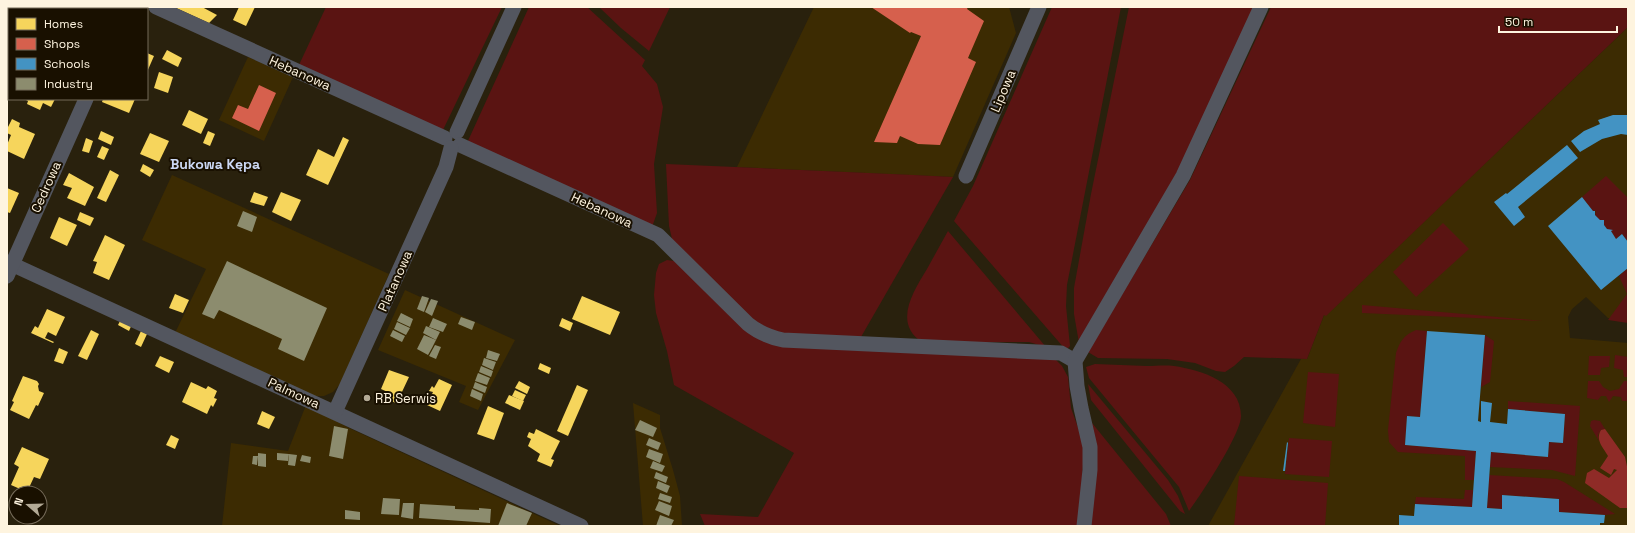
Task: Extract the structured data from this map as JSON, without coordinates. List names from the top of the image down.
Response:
{
  "streets": {
    "street": [
      "Hebanowa",
      "Lipowa",
      "Cedrowa",
      "Platanowa",
      "Palmowa"
    ]
  },
  "crossings": [
    ["Hebanowa", "Platanowa"],
    ["Cedrowa", "Palmowa"],
    ["Platanowa", "Palmowa"]
  ],
  "districts": ["Bukowa Kępa"],
  "places": ["RB Serwis"],
  "legend": [
    "Homes",
    "Shops",
    "Schools",
    "Industry"
  ],
  "scale_bar": "50 m",
  "north": "left"
}
